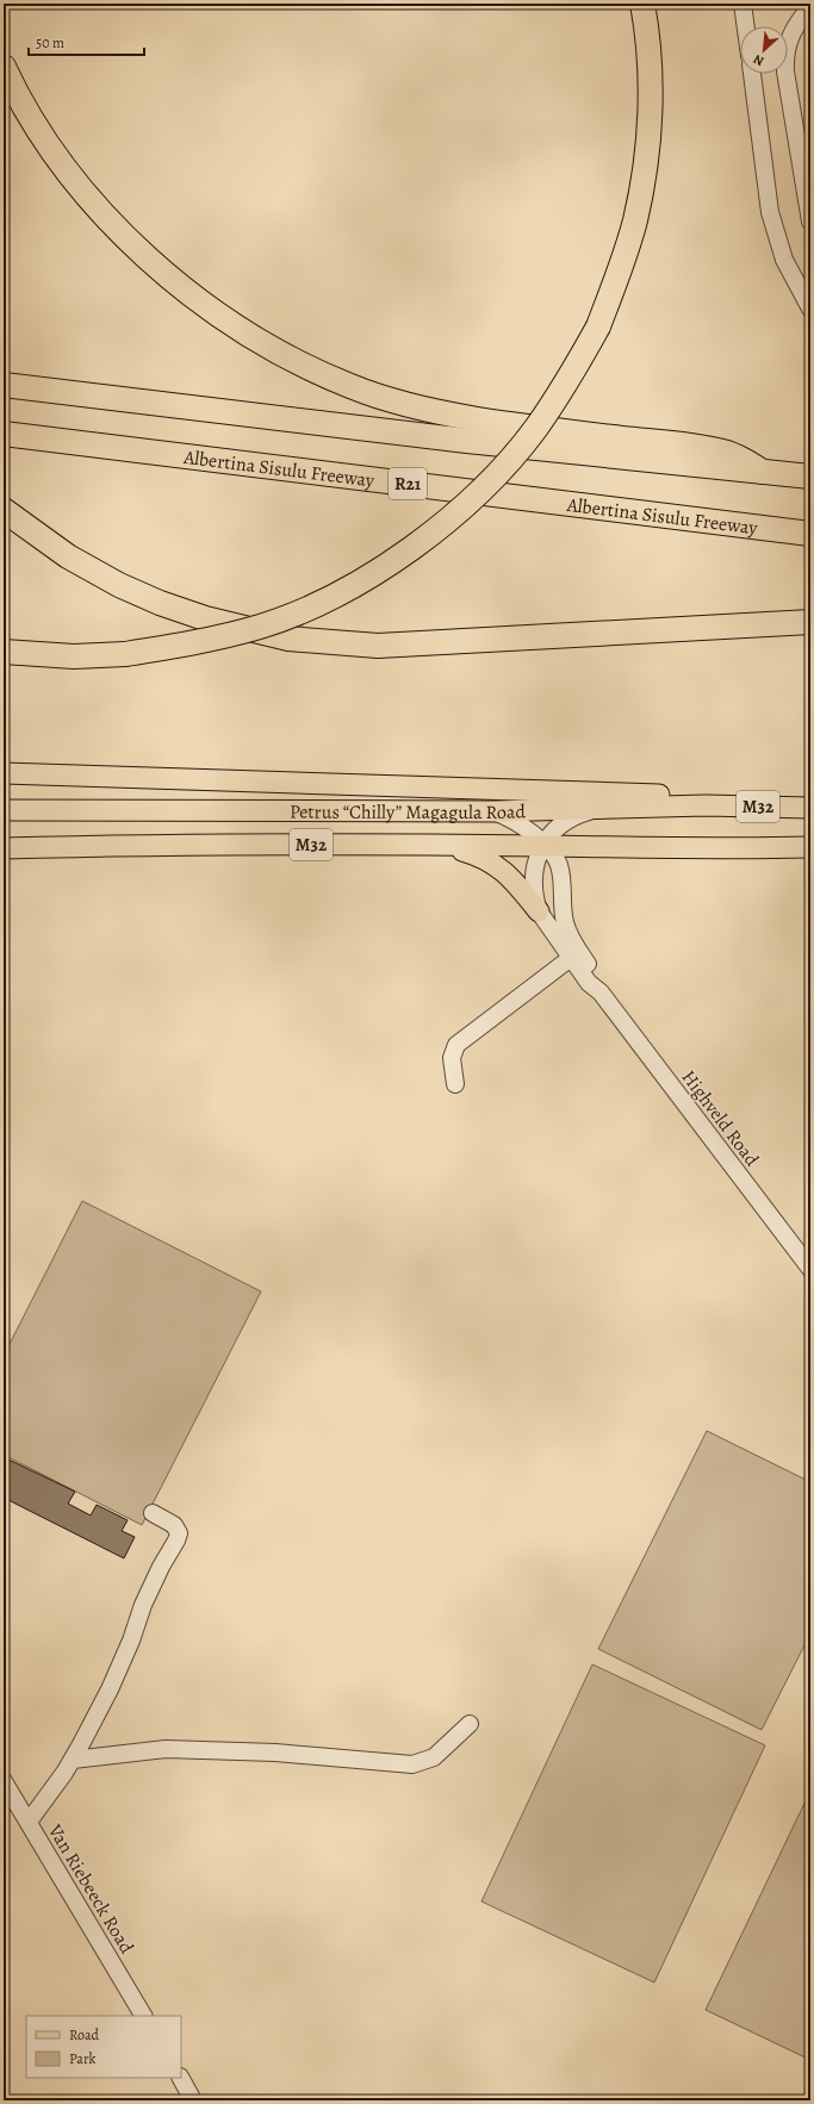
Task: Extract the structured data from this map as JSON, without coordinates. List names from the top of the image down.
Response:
{
  "streets": {
    "highway": ["Albertina Sisulu Freeway", "R21"],
    "main road": ["M32", "Petrus “Chilly” Magagula Road"],
    "street": ["Highveld Road", "Van Riebeeck Road"]
  },
  "crossings": [
    ["Petrus “Chilly” Magagula Road", "Highveld Road"]
  ],
  "legend": ["Road", "Park"],
  "scale_bar": "50 m",
  "north": "bottom left"
}
